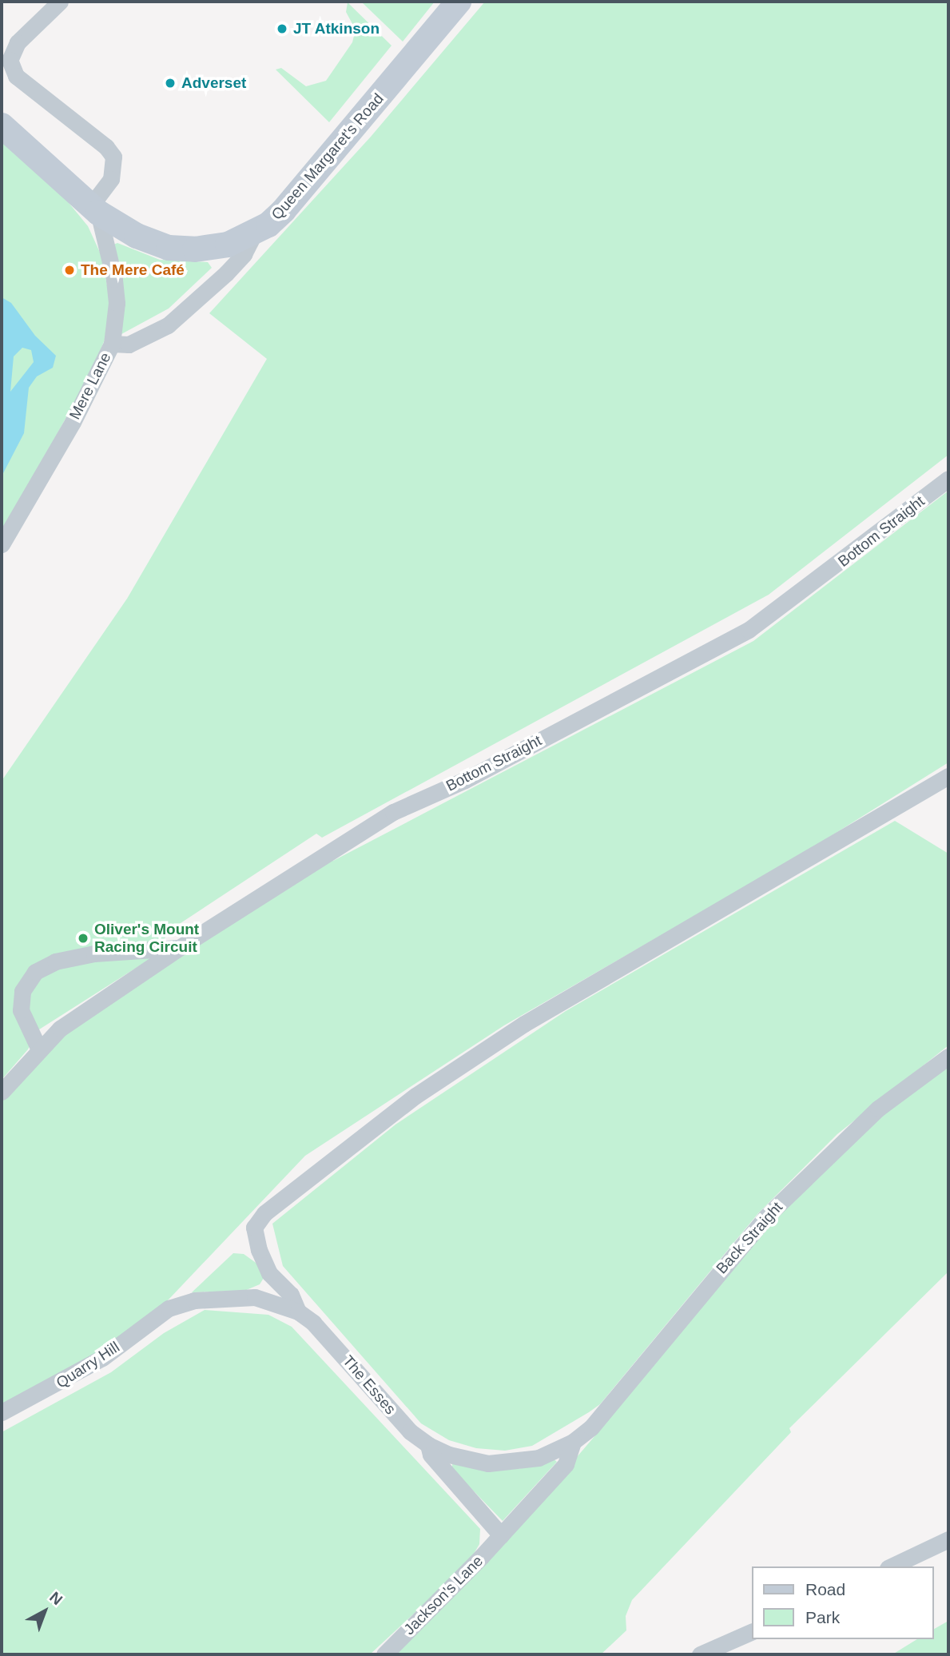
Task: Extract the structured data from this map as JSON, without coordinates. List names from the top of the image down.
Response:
{
  "streets": {
    "main road": ["Queen Margaret's Road"],
    "street": [
      "Mere Lane",
      "Bottom Straight",
      "Back Straight",
      "Quarry Hill",
      "The Esses",
      "Jackson's Lane"
    ]
  },
  "crossings": [
    ["Queen Margaret's Road", "Mere Lane"],
    ["Back Straight", "The Esses"],
    ["Back Straight", "Jackson's Lane"],
    ["Quarry Hill", "The Esses"],
    ["The Esses", "Jackson's Lane"]
  ],
  "places": [
    "JT Atkinson",
    "Adverset",
    "The Mere Café",
    "Oliver's Mount Racing Circuit"
  ],
  "legend": ["Road", "Park"],
  "north": "top right"
}
